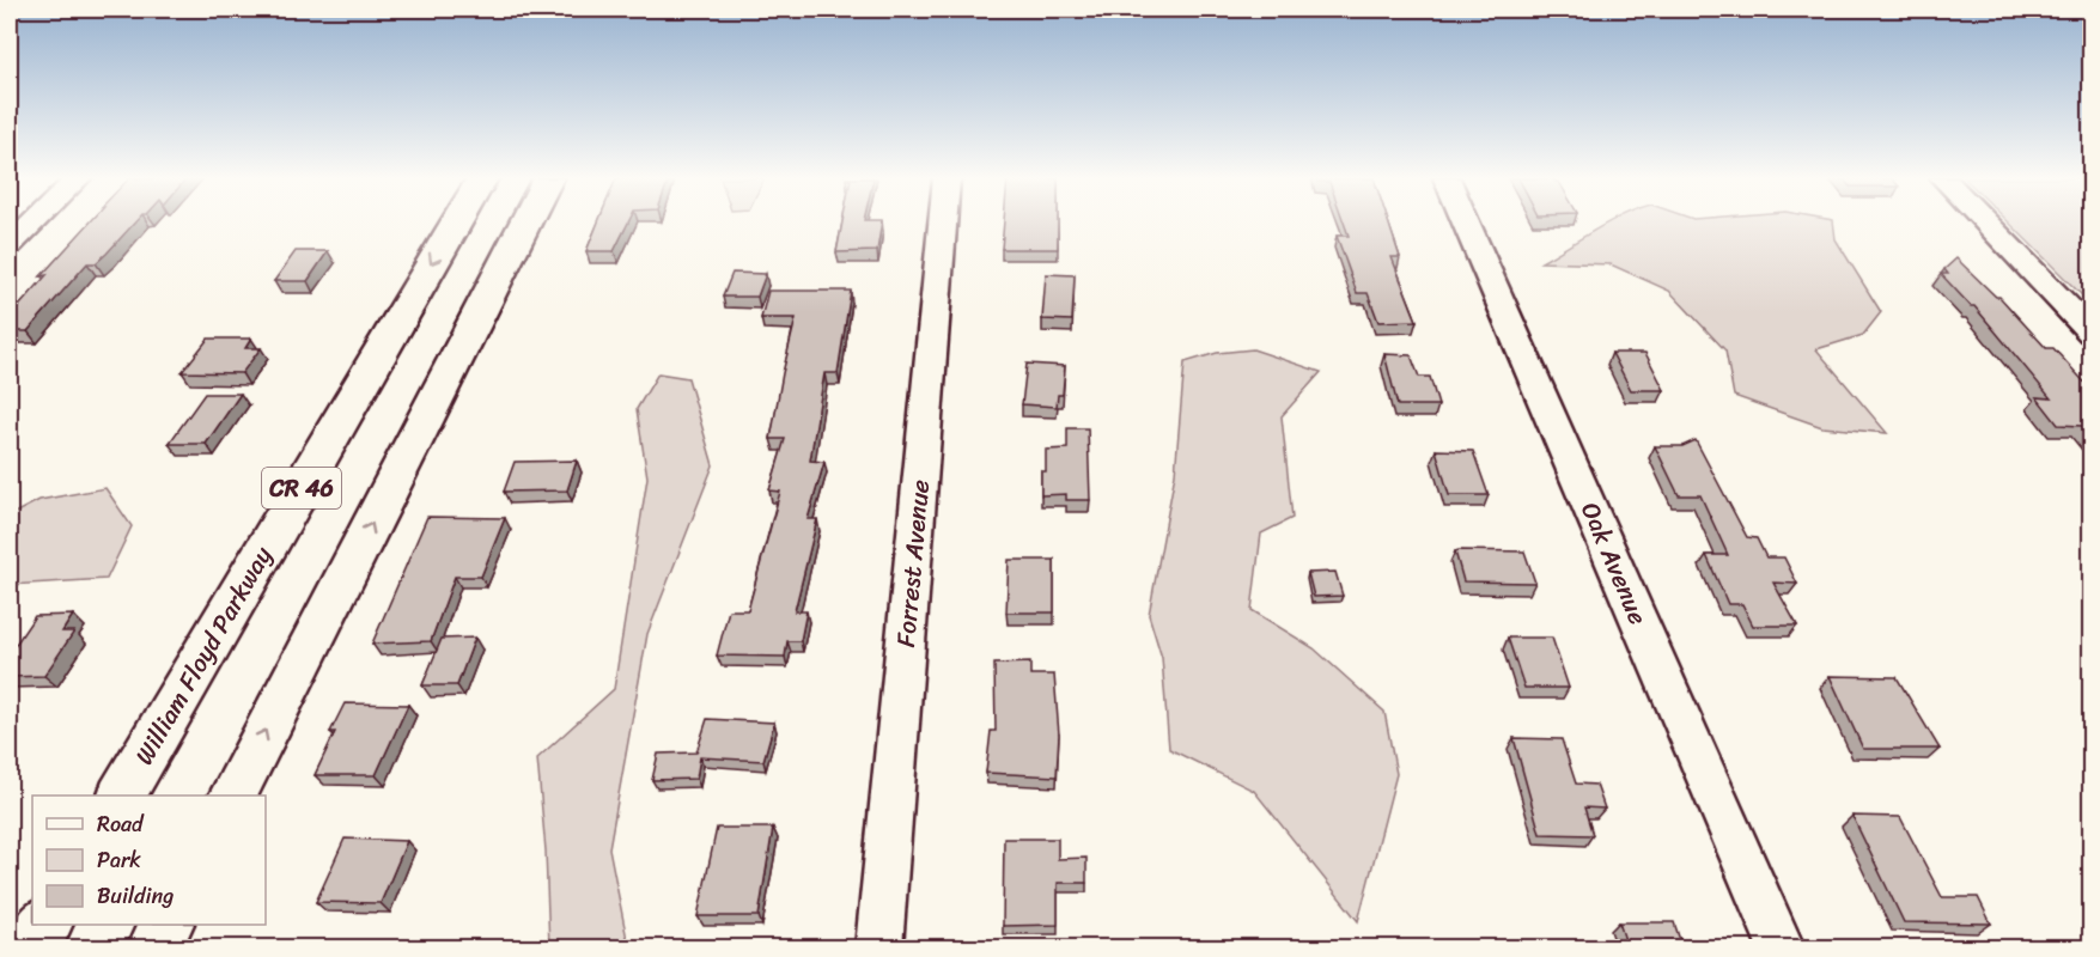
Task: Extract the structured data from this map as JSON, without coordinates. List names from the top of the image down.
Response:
{
  "streets": {
    "highway": ["CR 46", "William Floyd Parkway"],
    "street": ["Forrest Avenue", "Oak Avenue"]
  },
  "legend": ["Road", "Park", "Building"]
}
